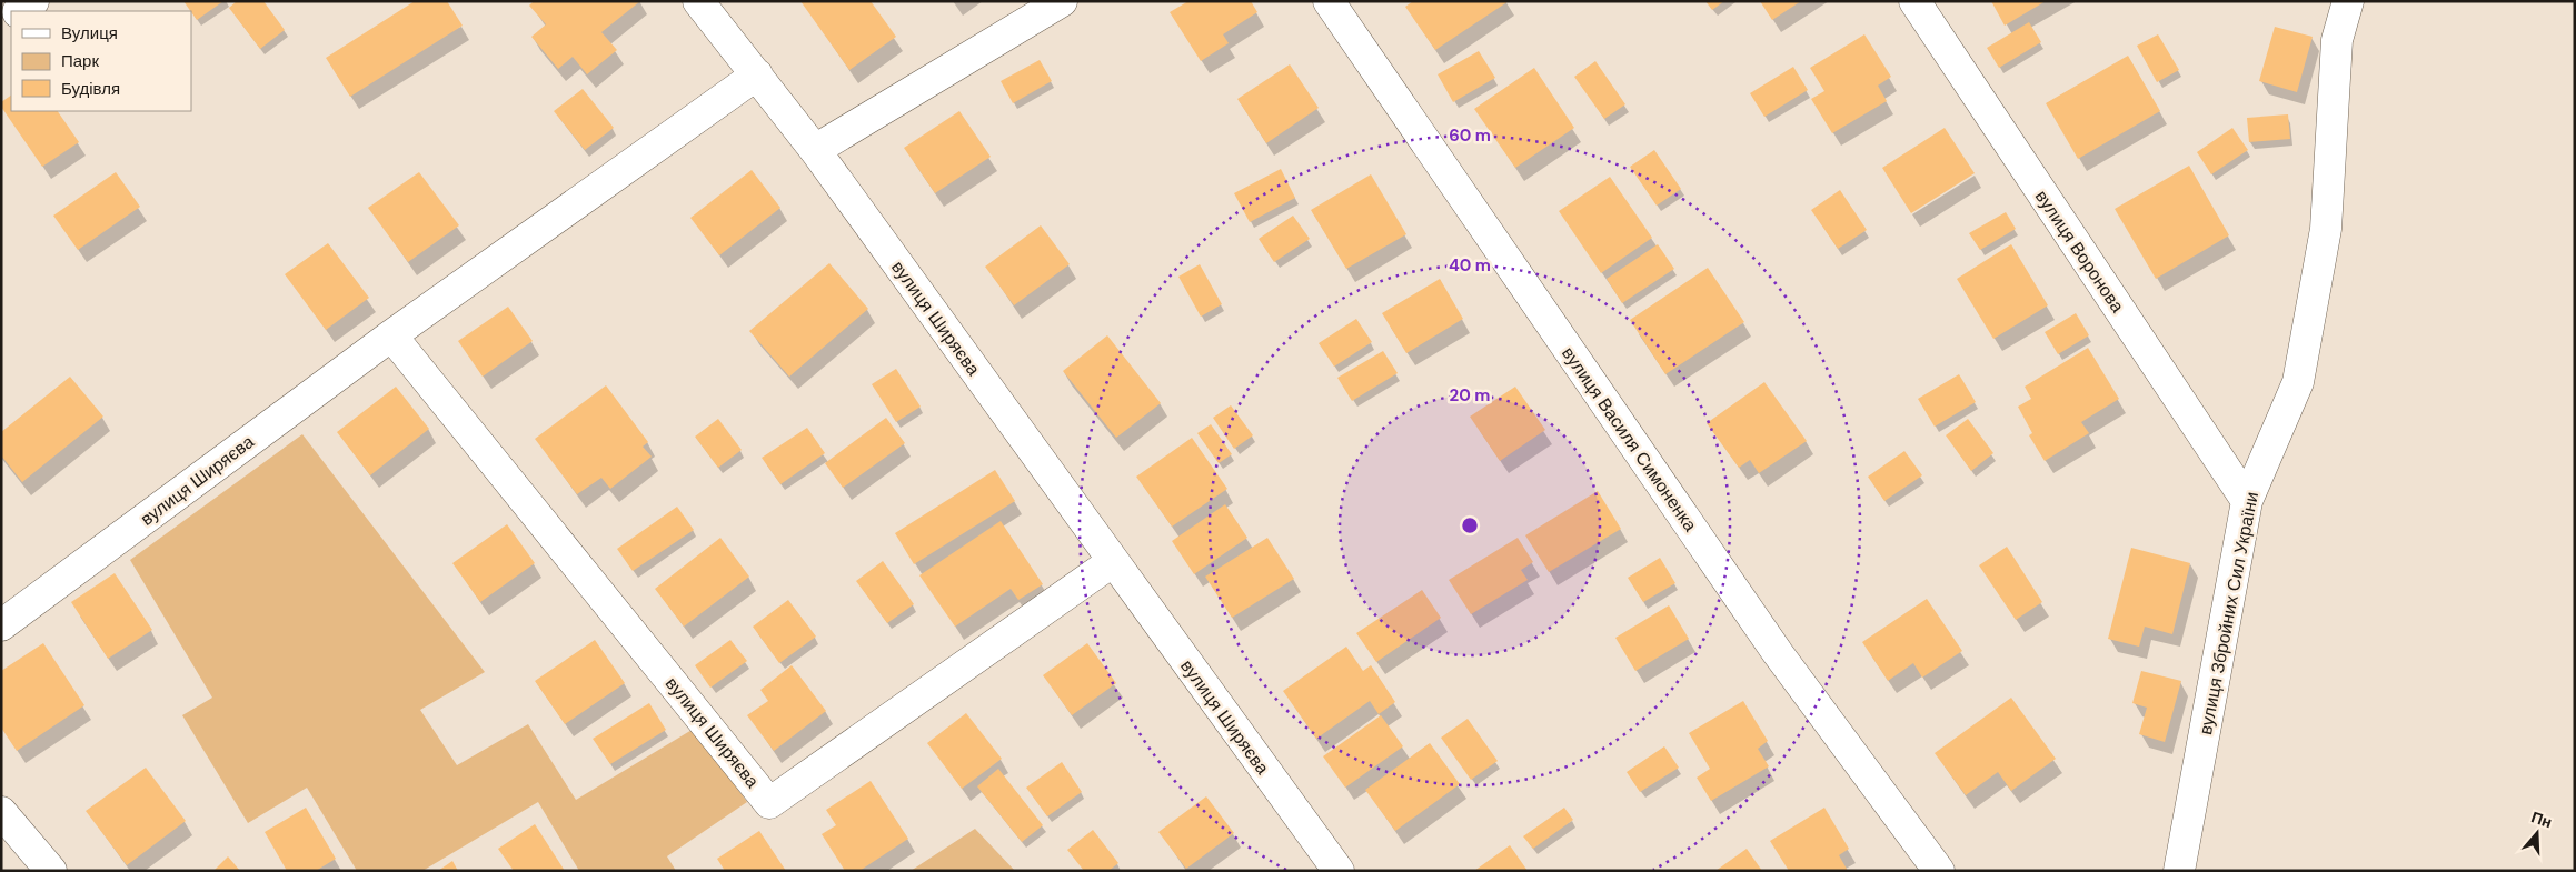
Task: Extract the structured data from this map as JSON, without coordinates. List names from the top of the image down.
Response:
{
  "streets": {
    "street": [
      "вулиця Воронова",
      "вулиця Ширяєва",
      "вулиця Василя Симоненка",
      "вулиця Збройних Сил України"
    ]
  },
  "crossings": [
    ["вулиця Воронова", "вулиця Збройних Сил України"]
  ],
  "legend": ["Вулиця", "Парк", "Будівля"],
  "north": "top",
  "rings": ["60 m", "40 m", "20 m"]
}
